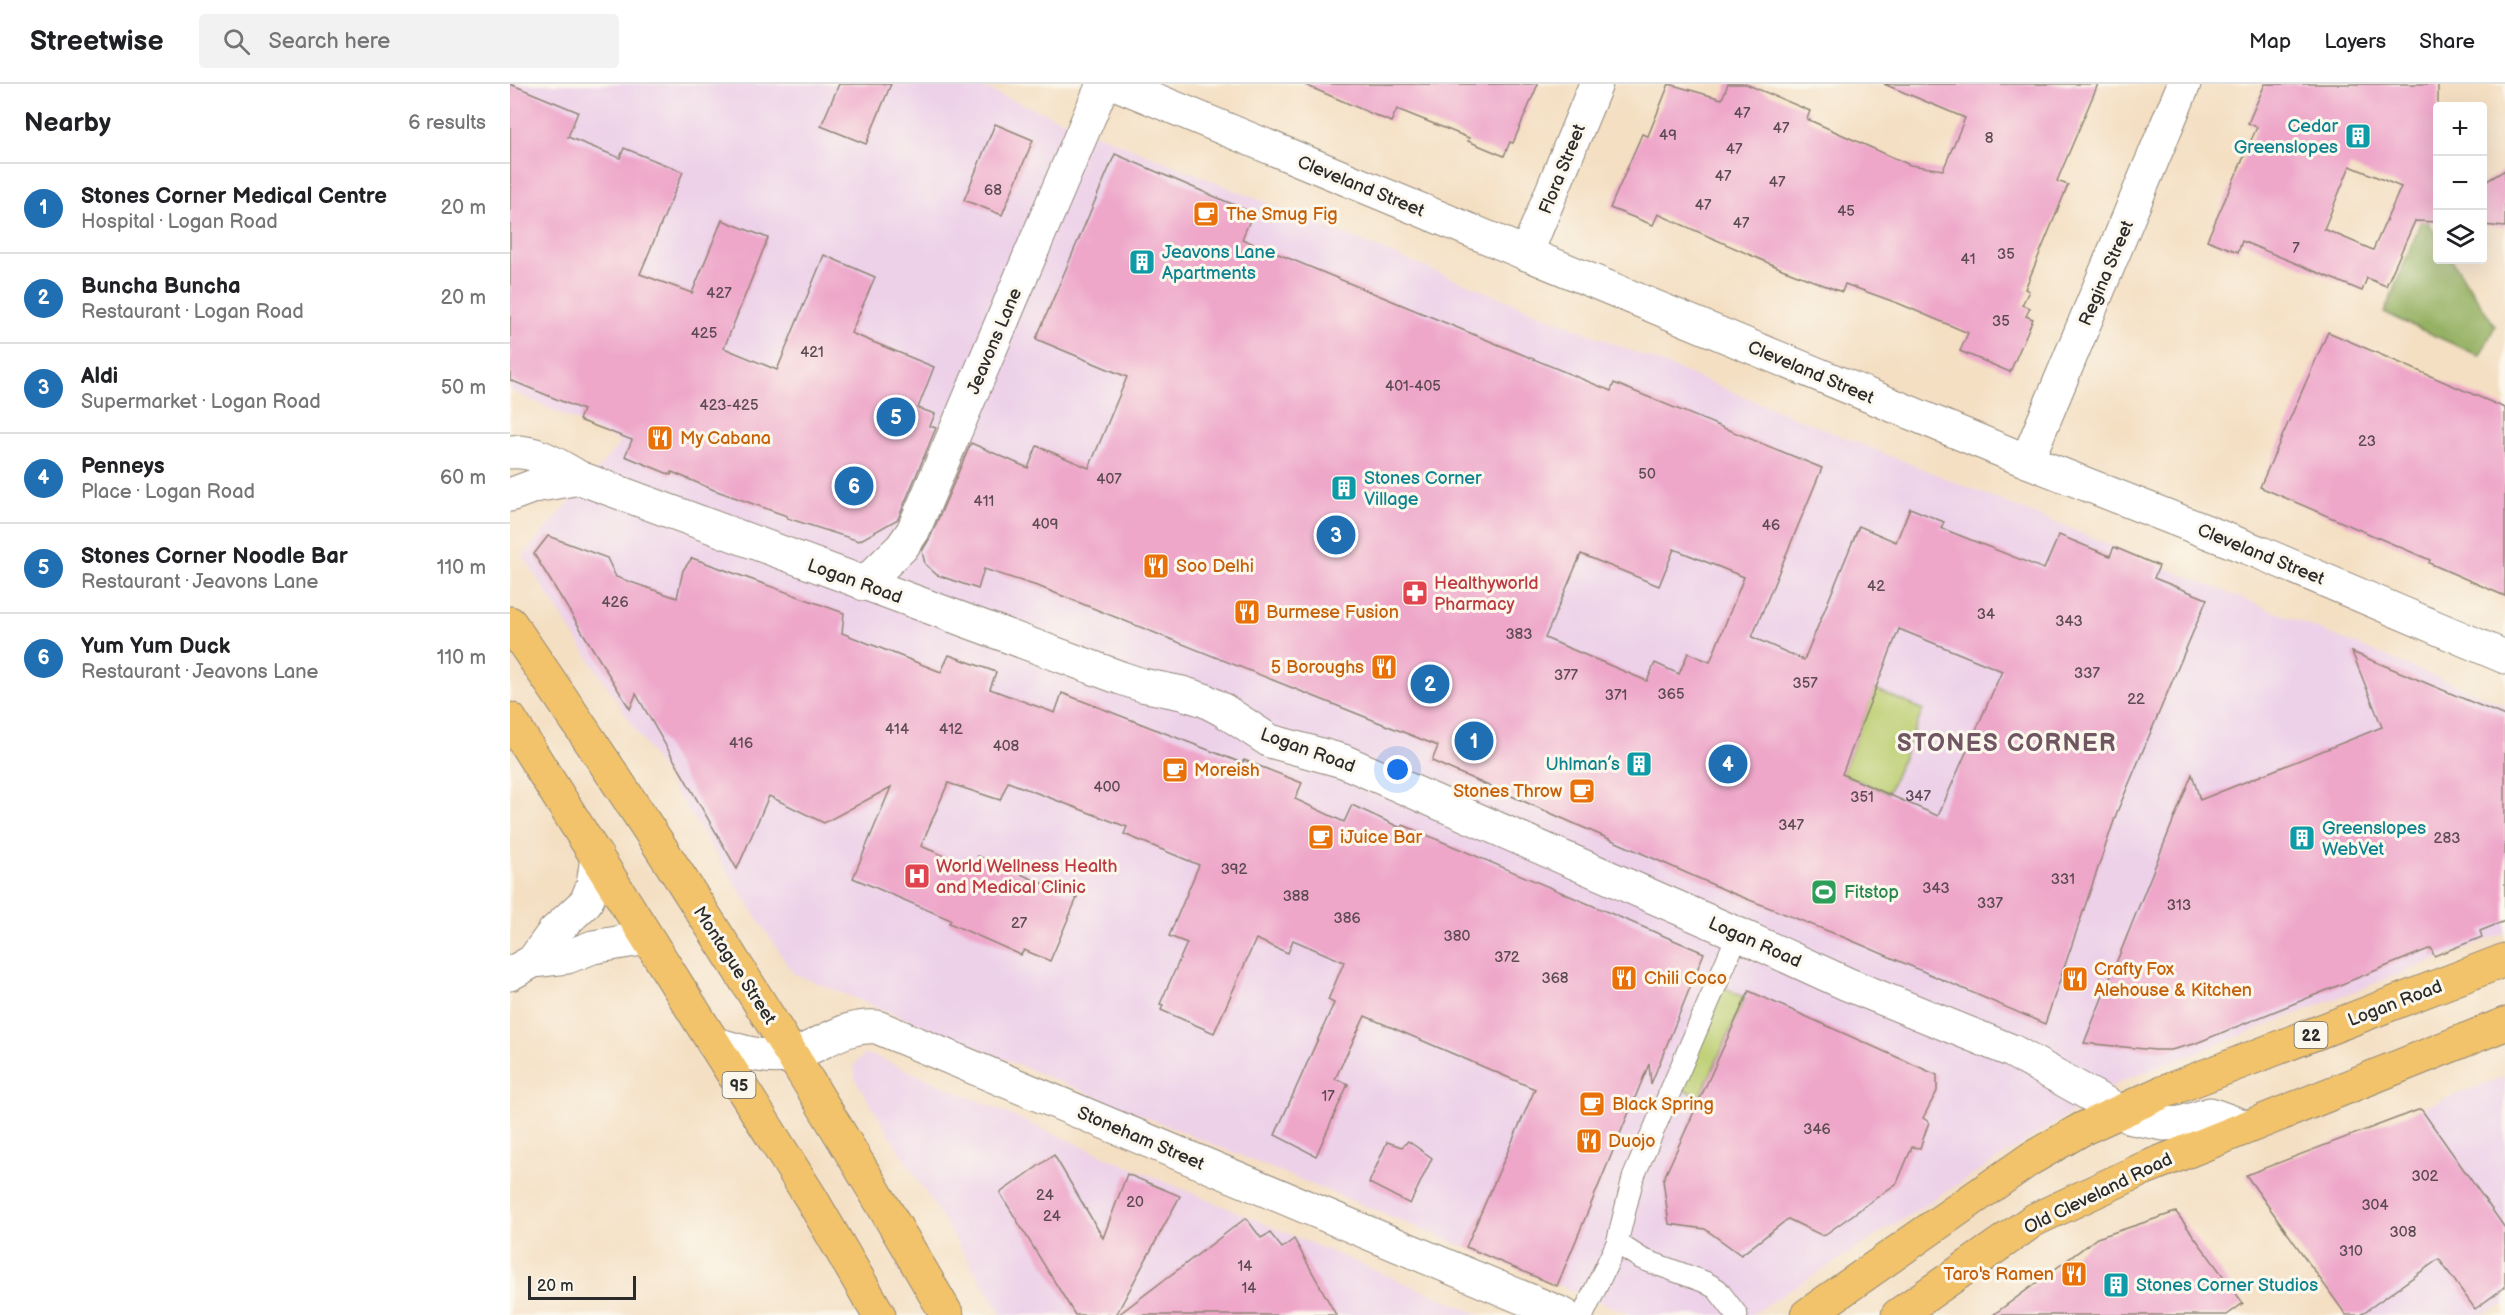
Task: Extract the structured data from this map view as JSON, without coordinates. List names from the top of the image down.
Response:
{
  "streets": {
    "main road": [
      "Logan Road",
      "Montague Street",
      "22",
      "95",
      "Old Cleveland Road"
    ],
    "street": [
      "Flora Street",
      "Cleveland Street",
      "Regina Street",
      "Jeavons Lane",
      "Stoneham Street"
    ]
  },
  "crossings": [
    ["Flora Street", "Cleveland Street"],
    ["Cleveland Street", "Regina Street"],
    ["Jeavons Lane", "Logan Road"],
    ["Logan Road", "22"],
    ["Logan Road", "Old Cleveland Road"],
    ["Montague Street", "Stoneham Street"],
    ["95", "Stoneham Street"]
  ],
  "districts": ["STONES CORNER"],
  "places": {
    "building": [
      "Cedar Greenslopes",
      "Jeavons Lane Apartments",
      "Stones Corner Village",
      "Uhlman’s",
      "Greenslopes WebVet",
      "Stones Corner Studios"
    ],
    "cafe": [
      "The Smug Fig",
      "Moreish",
      "Stones Throw",
      "iJuice Bar",
      "Black Spring"
    ],
    "restaurant": [
      "My Cabana",
      "Soo Delhi",
      "Burmese Fusion",
      "5 Boroughs",
      "Chili Coco",
      "Crafty Fox Alehouse & Kitchen",
      "Duojo",
      "Taro's Ramen"
    ],
    "pharmacy": ["Healthyworld Pharmacy"],
    "hospital": ["World Wellness Health and Medical Clinic"],
    "sports": ["Fitstop"]
  },
  "house_numbers": [
    "47",
    "47",
    "49",
    "8",
    "47",
    "47",
    "47",
    "68",
    "47",
    "45",
    "47",
    "7",
    "35",
    "41",
    "427",
    "35",
    "425",
    "421",
    "401-405",
    "423-425",
    "23",
    "50",
    "407",
    "411",
    "409",
    "46",
    "42",
    "426",
    "34",
    "343",
    "383",
    "337",
    "377",
    "357",
    "365",
    "371",
    "22",
    "414",
    "412",
    "416",
    "408",
    "400",
    "347",
    "351",
    "347",
    "283",
    "392",
    "331",
    "343",
    "388",
    "337",
    "313",
    "386",
    "27",
    "380",
    "372",
    "368",
    "17",
    "346",
    "302",
    "24",
    "20",
    "304",
    "24",
    "308",
    "310",
    "14",
    "14"
  ],
  "scale_bar": "20 m",
  "page": {
    "header": "Streetwise",
    "search": "Search here",
    "nav": ["Map", "Layers", "Share"],
    "heading": ["Nearby", "6 results"],
    "map_buttons": ["+", "−"],
    "list": [
      {
        "mark": "1",
        "name": "Stones Corner Medical Centre",
        "note": "Hospital · Logan Road",
        "value": "20 m"
      },
      {
        "mark": "2",
        "name": "Buncha Buncha",
        "note": "Restaurant · Logan Road",
        "value": "20 m"
      },
      {
        "mark": "3",
        "name": "Aldi",
        "note": "Supermarket · Logan Road",
        "value": "50 m"
      },
      {
        "mark": "4",
        "name": "Penneys",
        "note": "Place · Logan Road",
        "value": "60 m"
      },
      {
        "mark": "5",
        "name": "Stones Corner Noodle Bar",
        "note": "Restaurant · Jeavons Lane",
        "value": "110 m"
      },
      {
        "mark": "6",
        "name": "Yum Yum Duck",
        "note": "Restaurant · Jeavons Lane",
        "value": "110 m"
      }
    ],
    "pins": [
      "5",
      "6",
      "3",
      "2",
      "1",
      "4"
    ],
    "scale": "20 m"
  }
}
